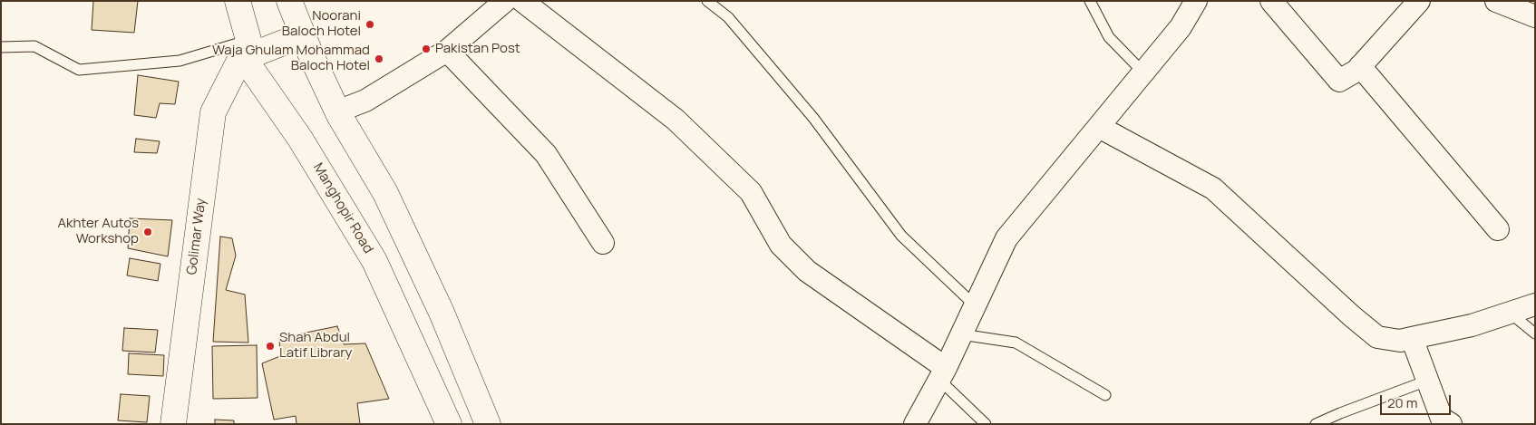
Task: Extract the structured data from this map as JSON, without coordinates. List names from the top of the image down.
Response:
{
  "streets": {
    "main road": ["Manghopir Road", "Golimar Way"]
  },
  "crossings": [
    ["Manghopir Road", "Golimar Way"]
  ],
  "places": [
    "Noorani Baloch Hotel",
    "Pakistan Post",
    "Waja Ghulam Mohammad Baloch Hotel",
    "Akhter Autos Workshop",
    "Shah Abdul Latif Library"
  ],
  "scale_bar": "20 m"
}
